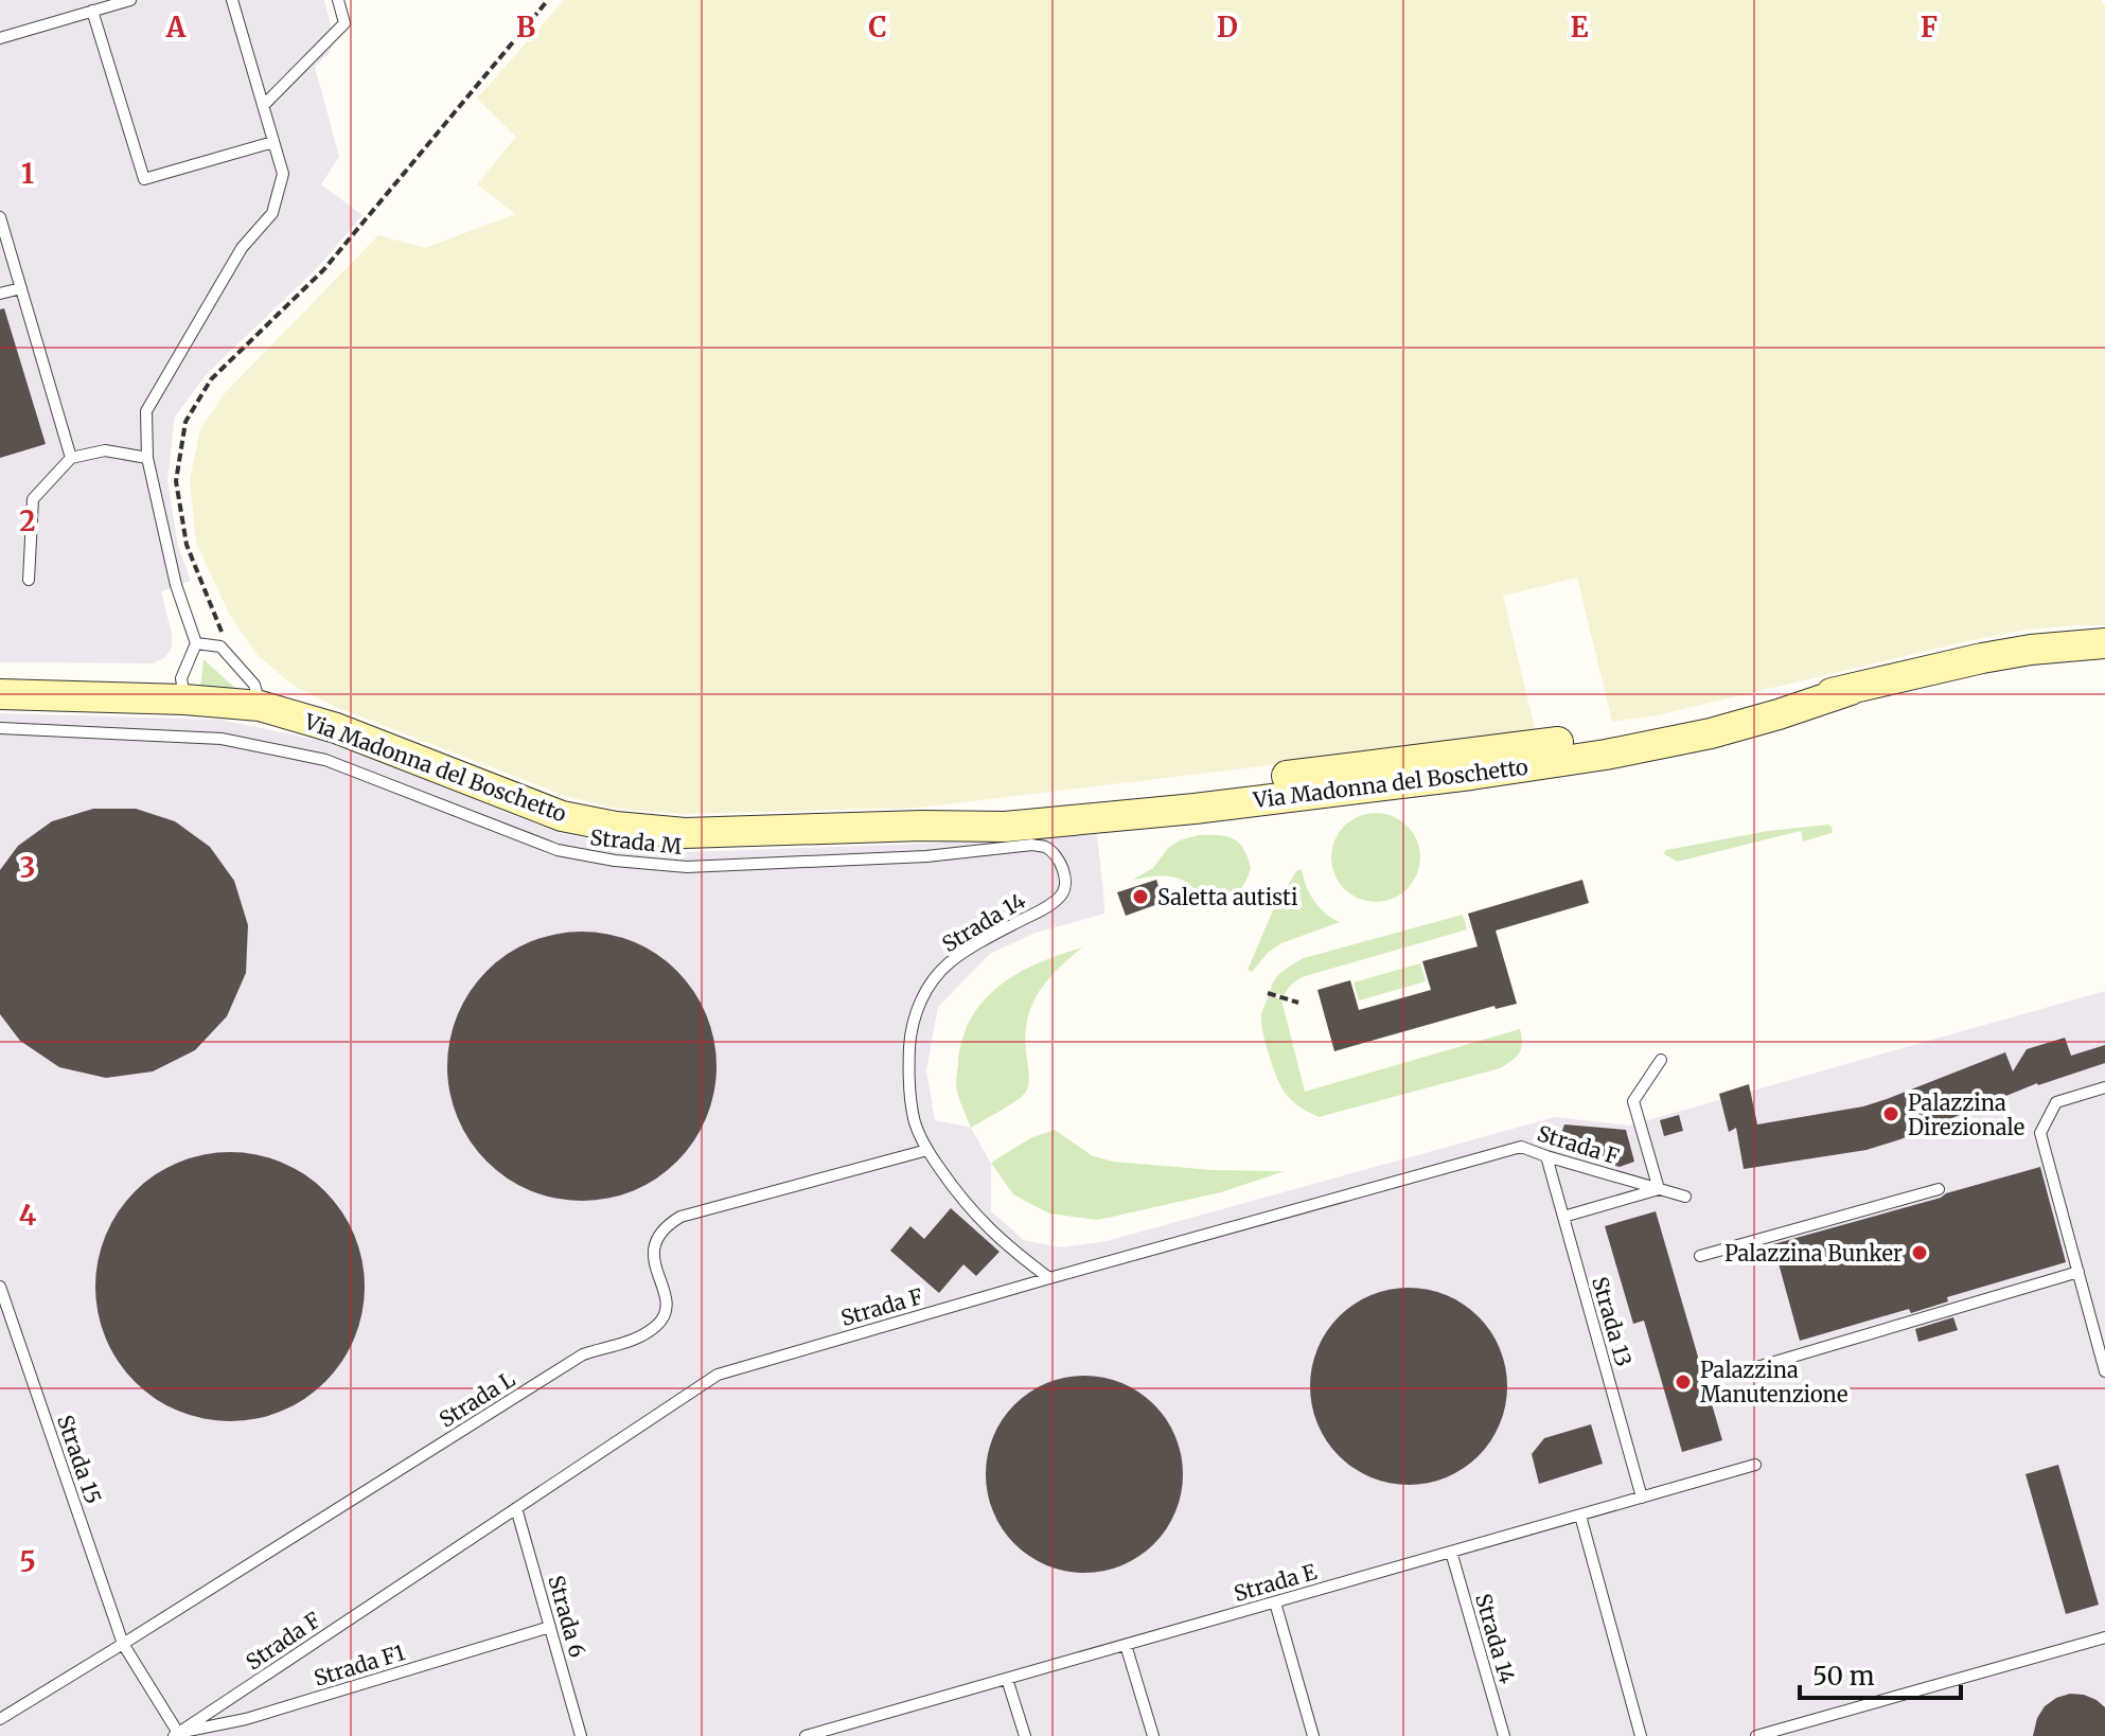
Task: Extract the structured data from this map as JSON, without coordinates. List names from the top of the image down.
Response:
{
  "streets": {
    "main road": ["Via Madonna del Boschetto"],
    "lane": [
      "Strada M",
      "Strada 14",
      "Strada F",
      "Strada 13",
      "Strada L",
      "Strada 15",
      "Strada E",
      "Strada 6",
      "Strada F1"
    ]
  },
  "crossings": [
    ["Strada M", "Strada 14"],
    ["Strada 14", "Strada L"],
    ["Strada 14", "Strada E"],
    ["Strada F", "Strada 13"],
    ["Strada F", "Strada 15"],
    ["Strada F", "Strada 6"],
    ["Strada F", "Strada F1"],
    ["Strada 13", "Strada E"],
    ["Strada L", "Strada 15"],
    ["Strada 15", "Strada F1"],
    ["Strada 6", "Strada F1"]
  ],
  "places": [
    "Saletta autisti",
    "Palazzina Direzionale",
    "Palazzina Bunker",
    "Palazzina Manutenzione"
  ],
  "scale_bar": "50 m",
  "grid": {
    "columns": [
      "A",
      "B",
      "C",
      "D",
      "E",
      "F"
    ],
    "rows": [
      "1",
      "2",
      "3",
      "4",
      "5"
    ]
  }
}
